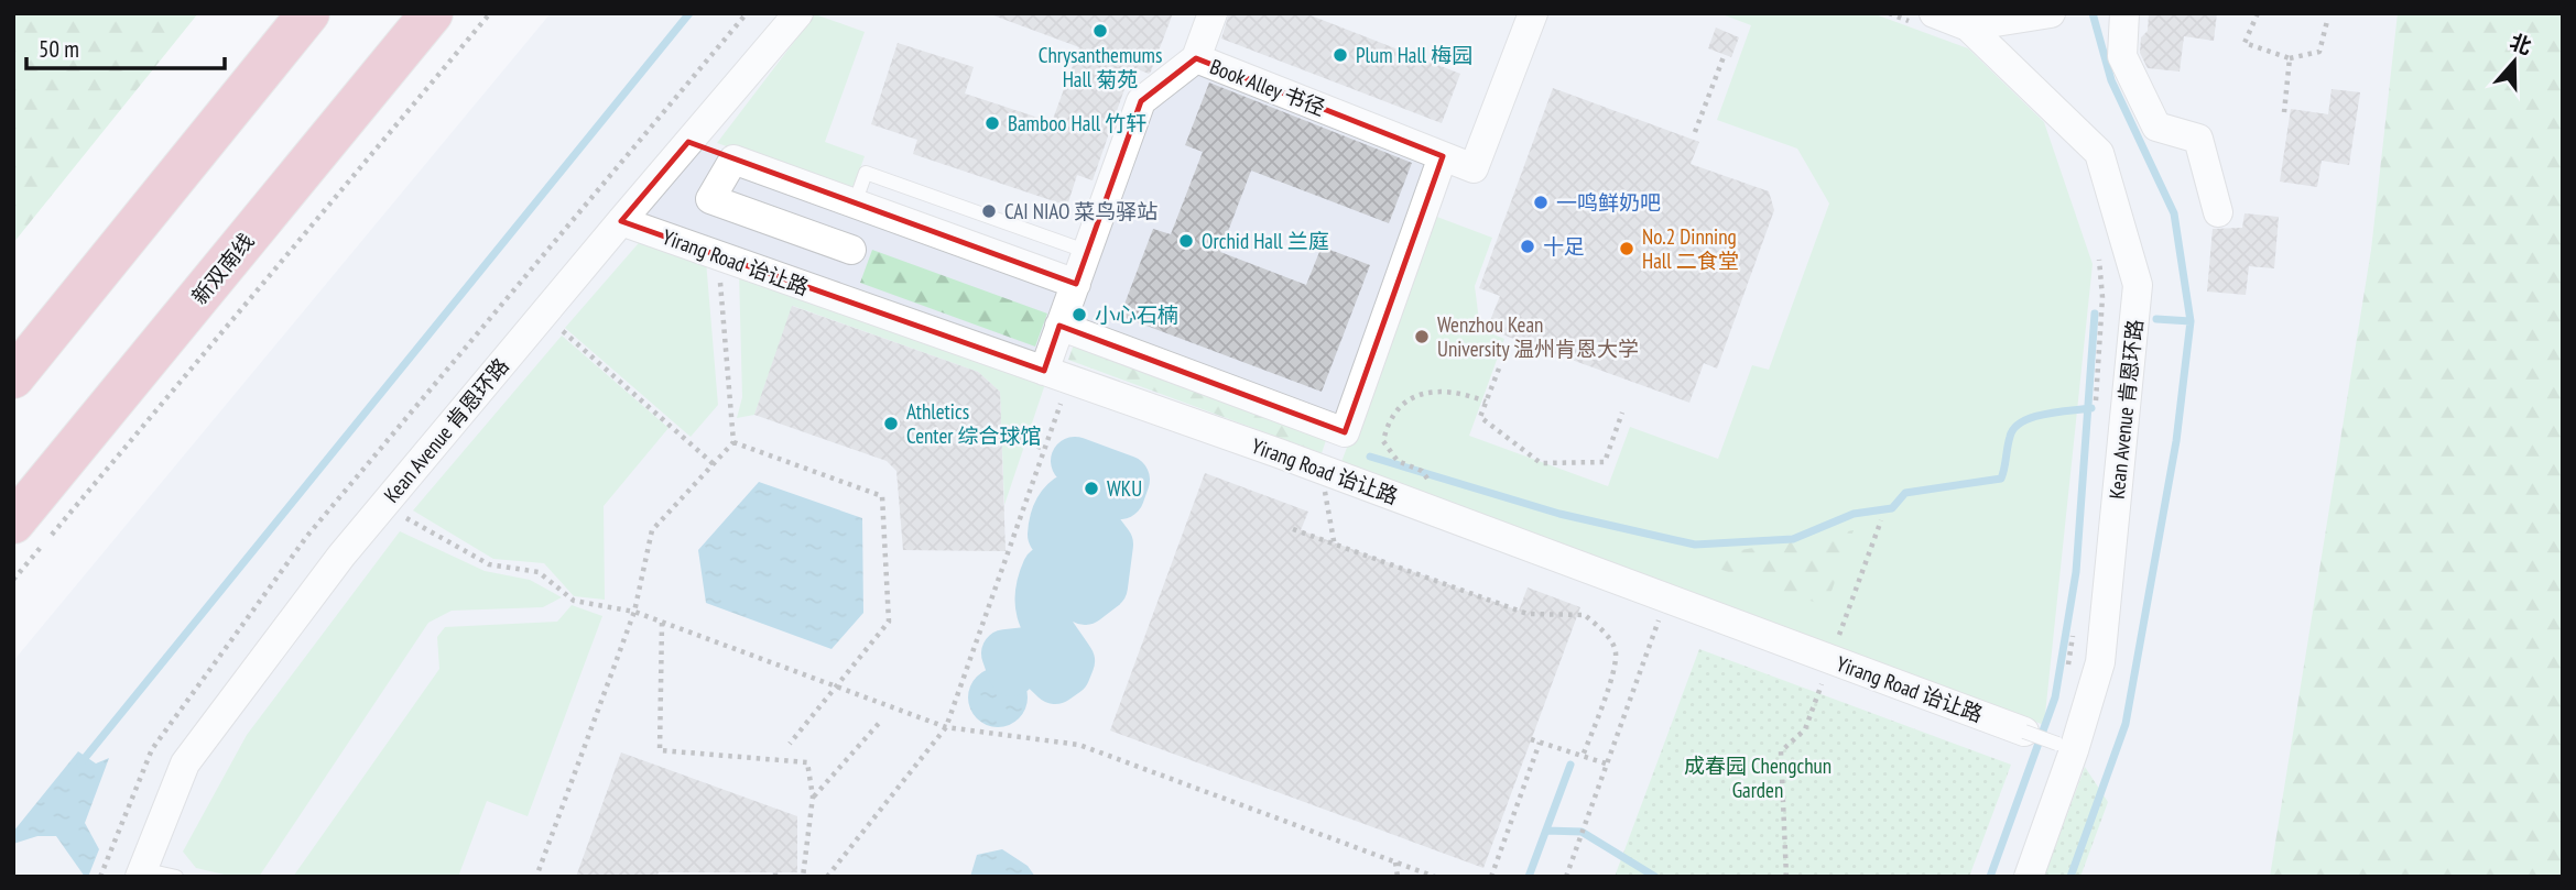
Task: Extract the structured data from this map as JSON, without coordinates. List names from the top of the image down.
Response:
{
  "streets": {
    "main road": ["新双南线"],
    "street": ["Book Alley 书径", "Yirang Road 诒让路", "Kean Avenue 肯恩环路"]
  },
  "crossings": [
    ["Book Alley 书径", "Yirang Road 诒让路"],
    ["Yirang Road 诒让路", "Kean Avenue 肯恩环路"]
  ],
  "parks": ["成春园 Chengchun Garden"],
  "places": [
    "Chrysanthemums Hall 菊苑",
    "Plum Hall 梅园",
    "Bamboo Hall 竹轩",
    "一鸣鲜奶吧",
    "CAI NIAO 菜鸟驿站",
    "Orchid Hall 兰庭",
    "十足",
    "No.2 Dinning Hall 二食堂",
    "小心石楠",
    "Wenzhou Kean University 温州肯恩大学",
    "Athletics Center 综合球馆",
    "WKU"
  ],
  "scale_bar": "50 m",
  "north": "top"
}
